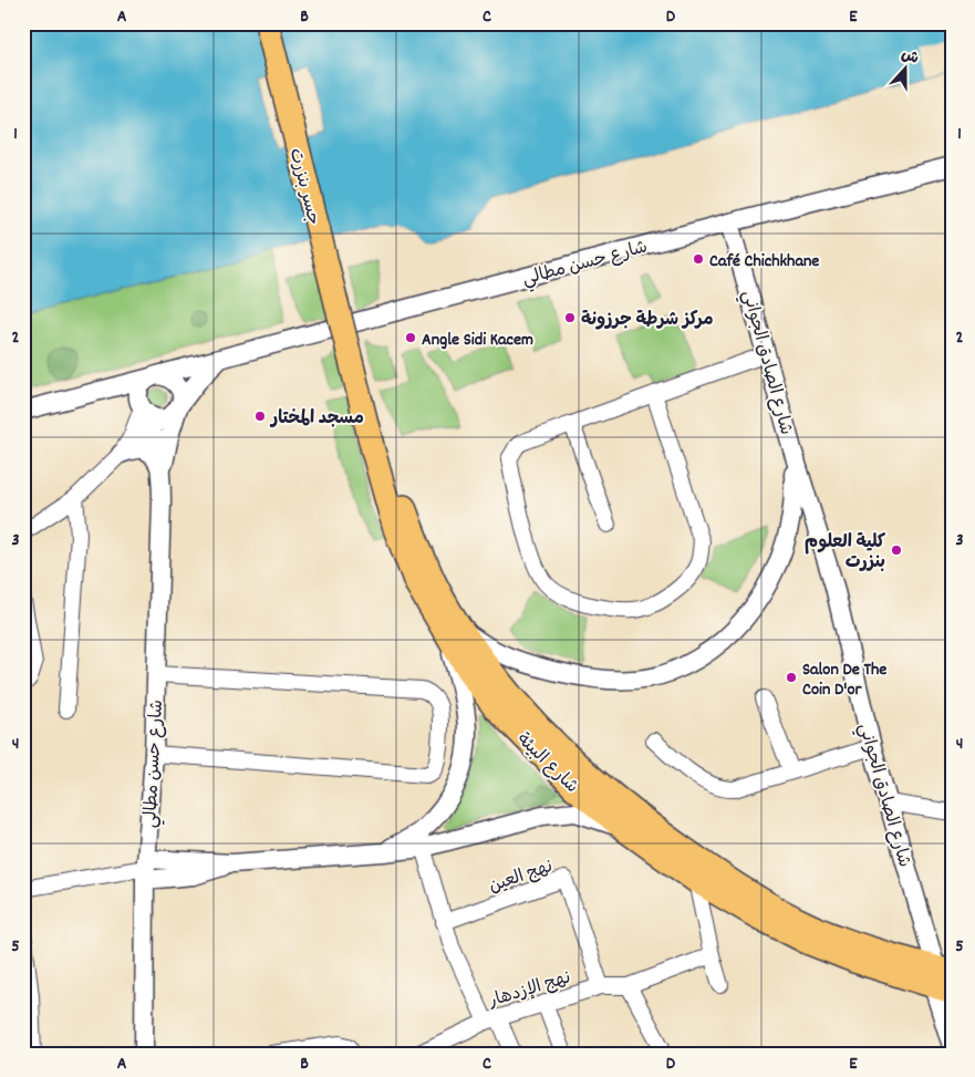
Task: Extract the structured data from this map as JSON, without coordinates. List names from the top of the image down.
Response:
{
  "streets": {
    "main road": ["جسر بنزرت", "شارع البيئة"],
    "street": [
      "شارع حسن مطالي",
      "شارع الصادق الجواني",
      "نهج العين",
      "نهج الإزدهار"
    ]
  },
  "crossings": [
    ["جسر بنزرت", "شارع البيئة"],
    ["شارع حسن مطالي", "شارع الصادق الجواني"],
    ["شارع الصادق الجواني", "شارع البيئة"],
    ["نهج العين", "نهج الإزدهار"]
  ],
  "places": [
    "Café Chichkhane",
    "مركز شرطة جرزونة",
    "Angle Sidi Kacem",
    "مسجد المختار",
    "كلية العلوم بنزرت",
    "Salon De The Coin D'or"
  ],
  "north": "top",
  "grid": {
    "columns": [
      "A",
      "B",
      "C",
      "D",
      "E"
    ],
    "rows": [
      "1",
      "2",
      "3",
      "4",
      "5"
    ]
  }
}
